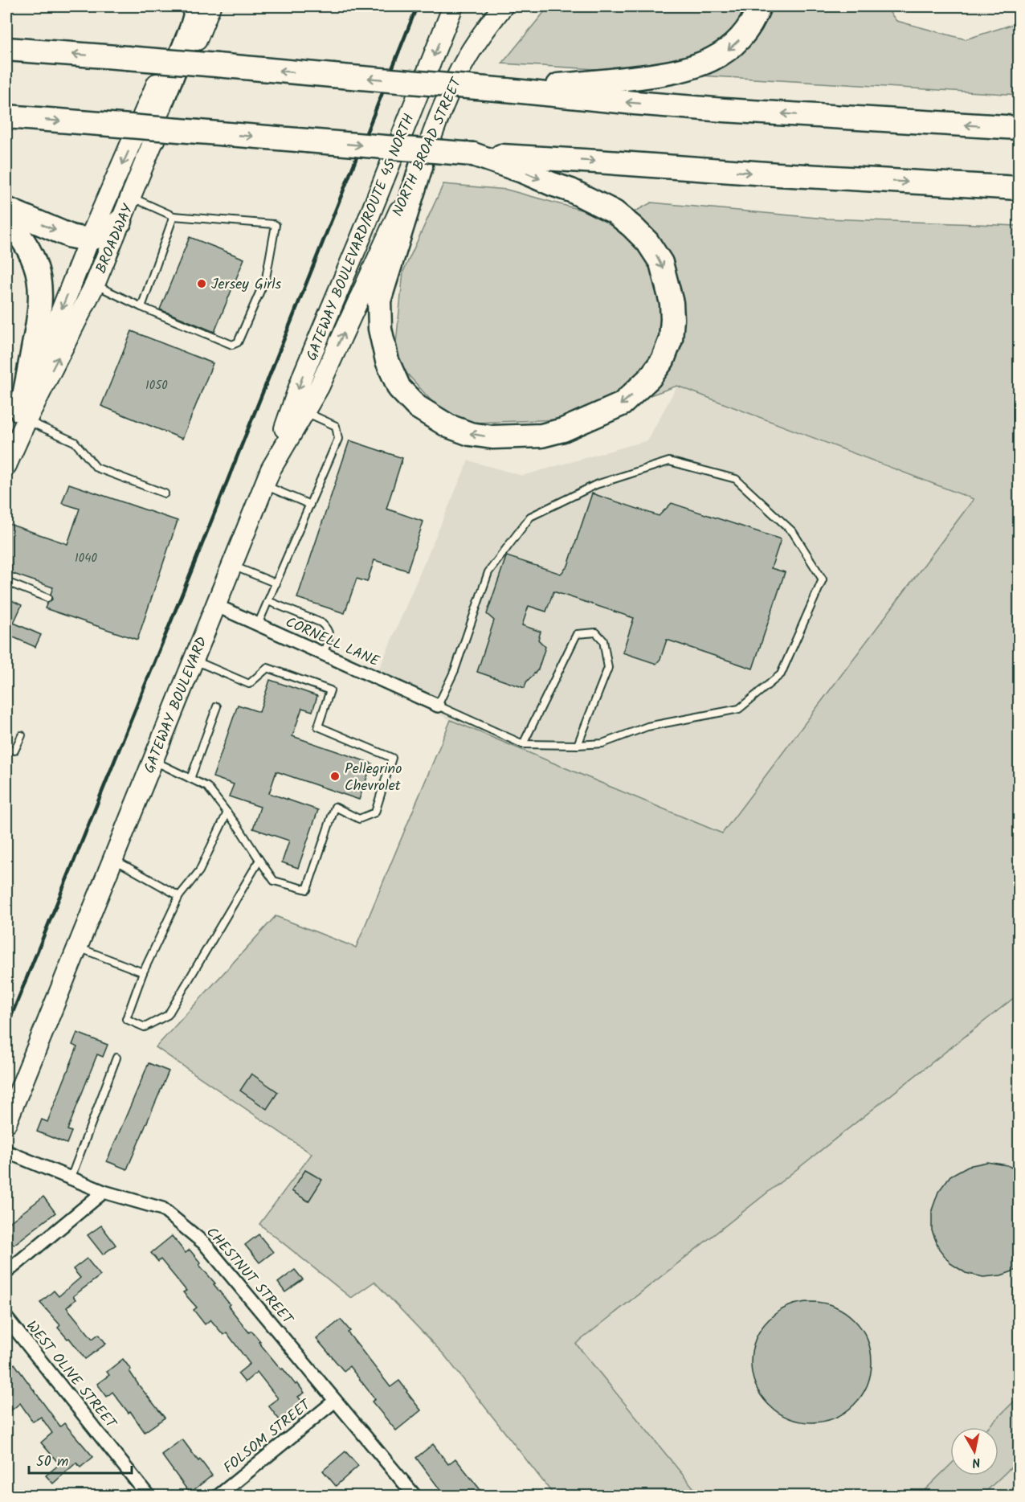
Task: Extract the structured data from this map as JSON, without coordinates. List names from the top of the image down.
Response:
{
  "streets": {
    "main road": [
      "NORTH BROAD STREET",
      "GATEWAY BOULEVARD/ROUTE 45 NORTH",
      "BROADWAY",
      "GATEWAY BOULEVARD"
    ],
    "street": [
      "CORNELL LANE",
      "CHESTNUT STREET",
      "WEST OLIVE STREET",
      "FOLSOM STREET"
    ]
  },
  "crossings": [
    ["NORTH BROAD STREET", "GATEWAY BOULEVARD"],
    ["GATEWAY BOULEVARD/ROUTE 45 NORTH", "GATEWAY BOULEVARD"],
    ["CORNELL LANE", "GATEWAY BOULEVARD"],
    ["CHESTNUT STREET", "FOLSOM STREET"]
  ],
  "one_way": ["GATEWAY BOULEVARD/ROUTE 45 NORTH"],
  "places": ["Jersey Girls", "Pellegrino Chevrolet"],
  "house_numbers": ["1050", "1040"],
  "scale_bar": "50 m",
  "north": "bottom"
}
